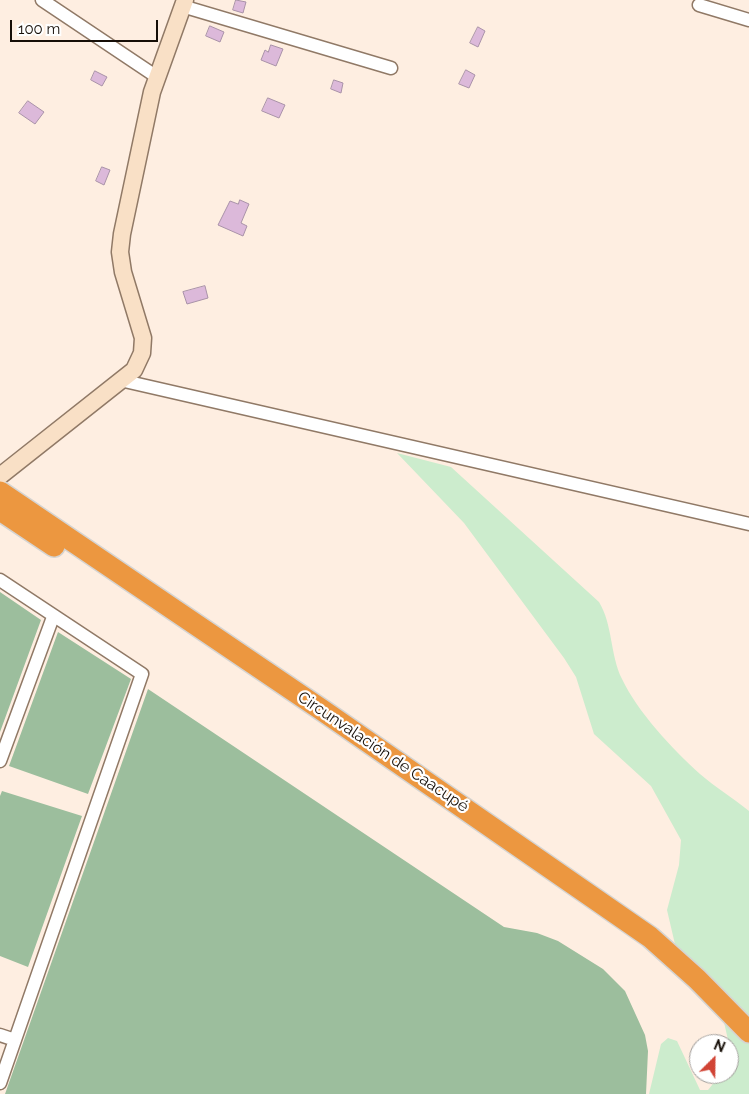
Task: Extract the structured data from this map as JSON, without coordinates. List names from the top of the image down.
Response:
{
  "streets": {
    "highway": ["Circunvalación de Caacupé"]
  },
  "scale_bar": "100 m",
  "north": "top right"
}
